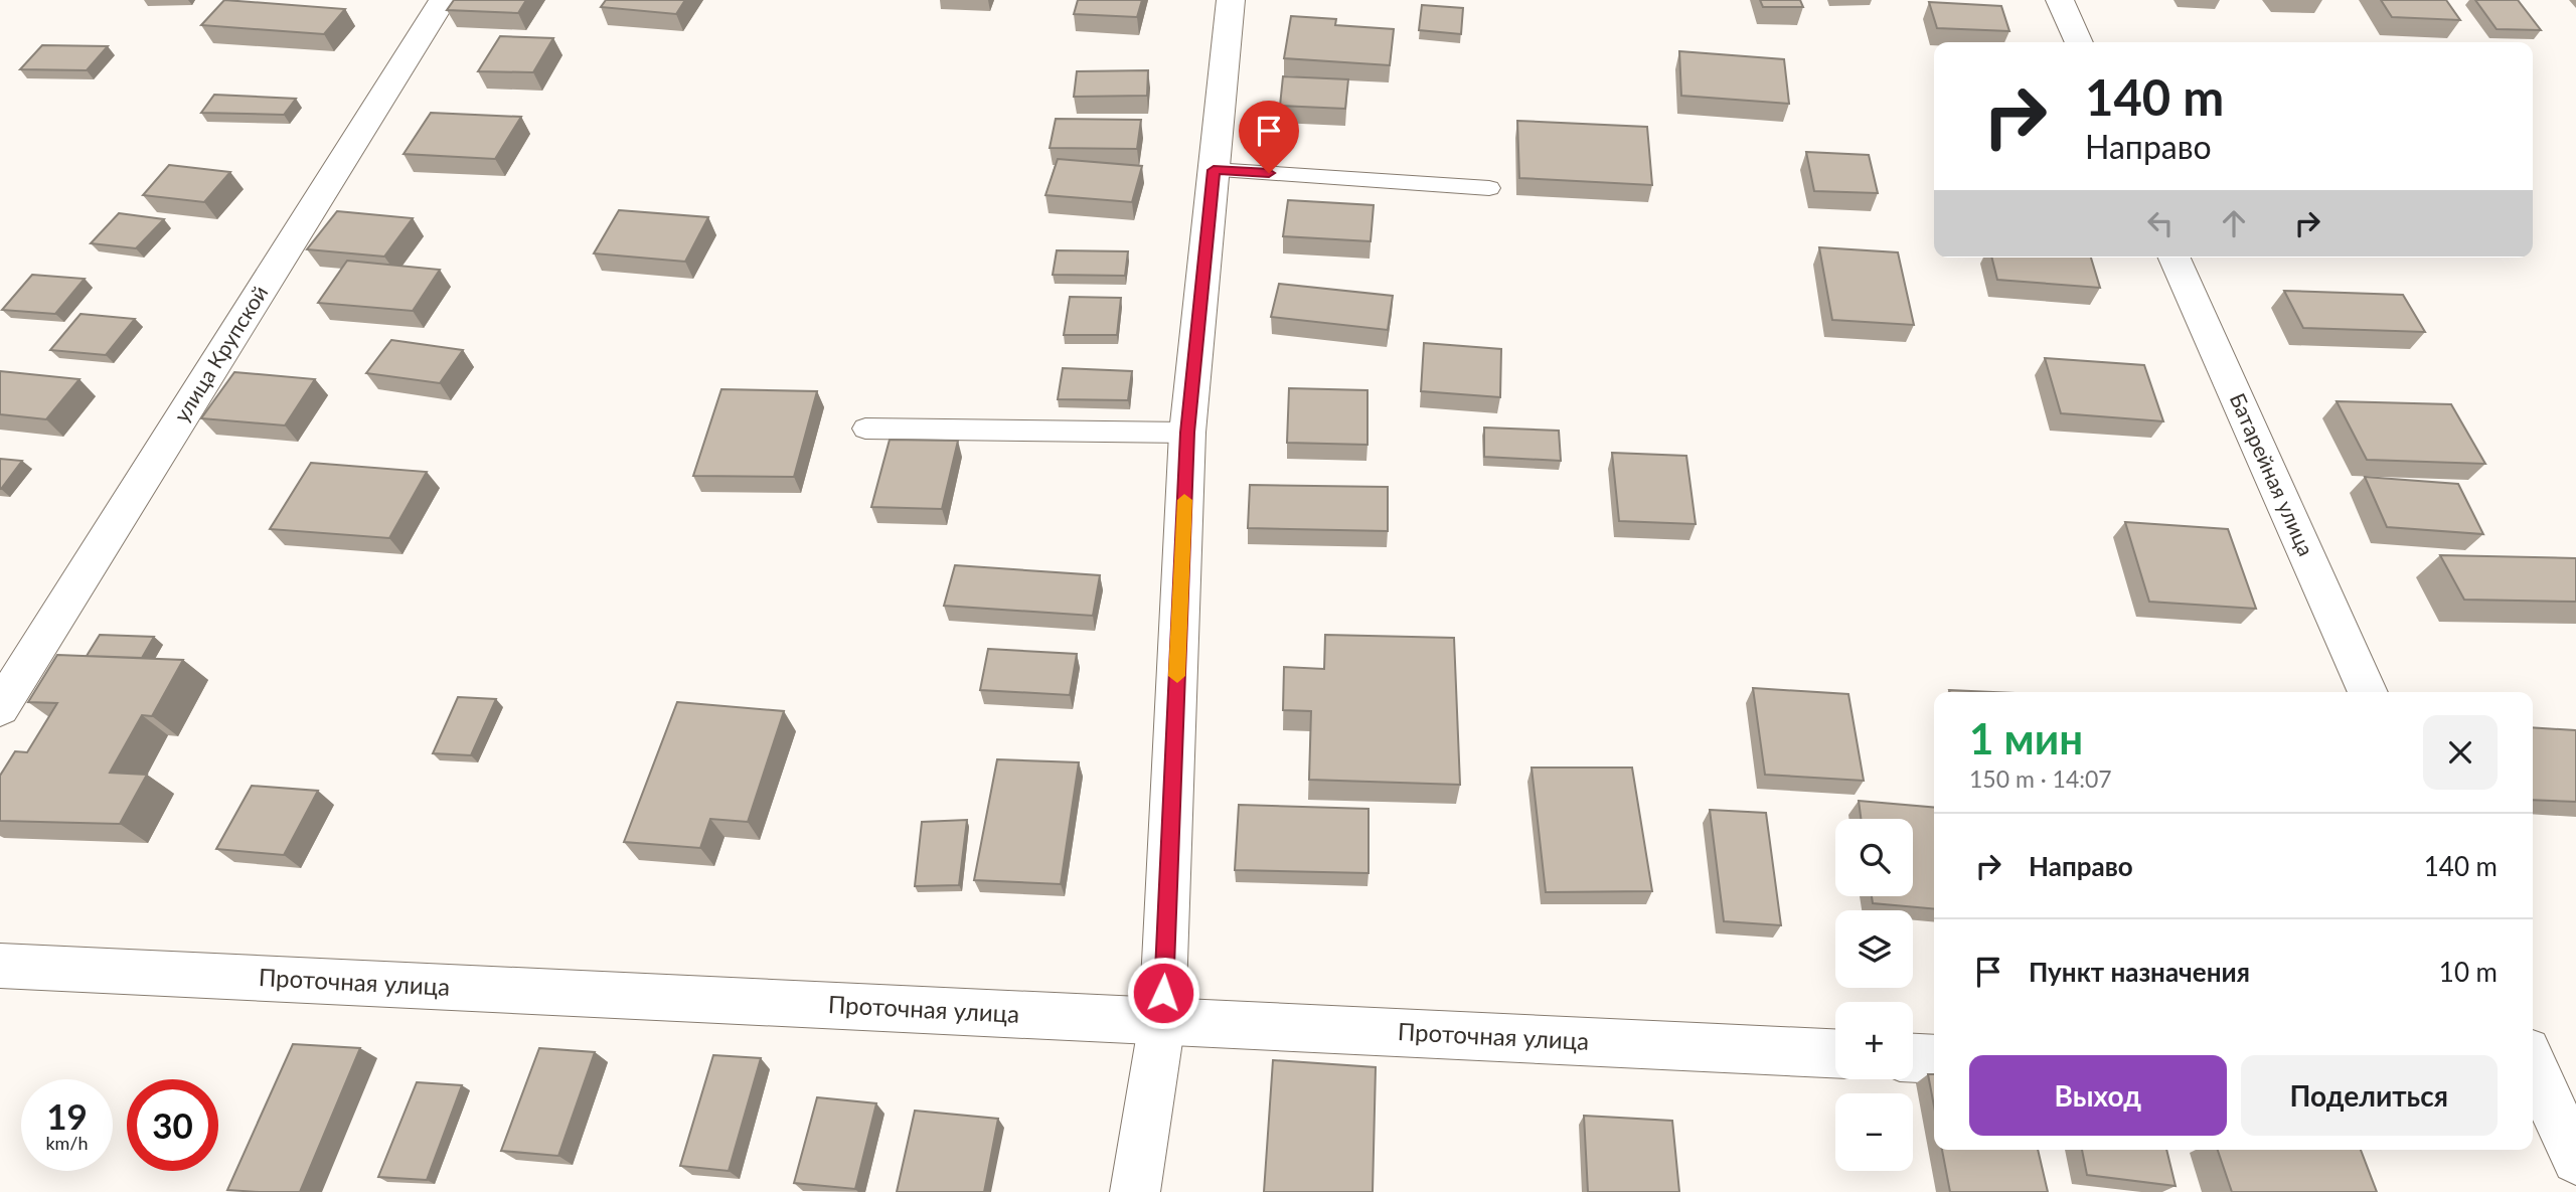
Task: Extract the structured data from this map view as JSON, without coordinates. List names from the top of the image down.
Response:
{
  "streets": {
    "street": ["улица Крупской", "Батарейная улица", "Проточная улица"]
  },
  "page": {
    "turn": ["140 m", "Направо"],
    "heading": ["1 мин", "150 m · 14:07"],
    "list": [
      {
        "name": "Направо",
        "value": "140 m"
      },
      {
        "name": "Пункт назначения",
        "value": "10 m"
      }
    ],
    "map_buttons": ["+", "−"],
    "buttons": ["Выход", "Поделиться"],
    "speed": "19 km/h",
    "limit": "30"
  }
}
